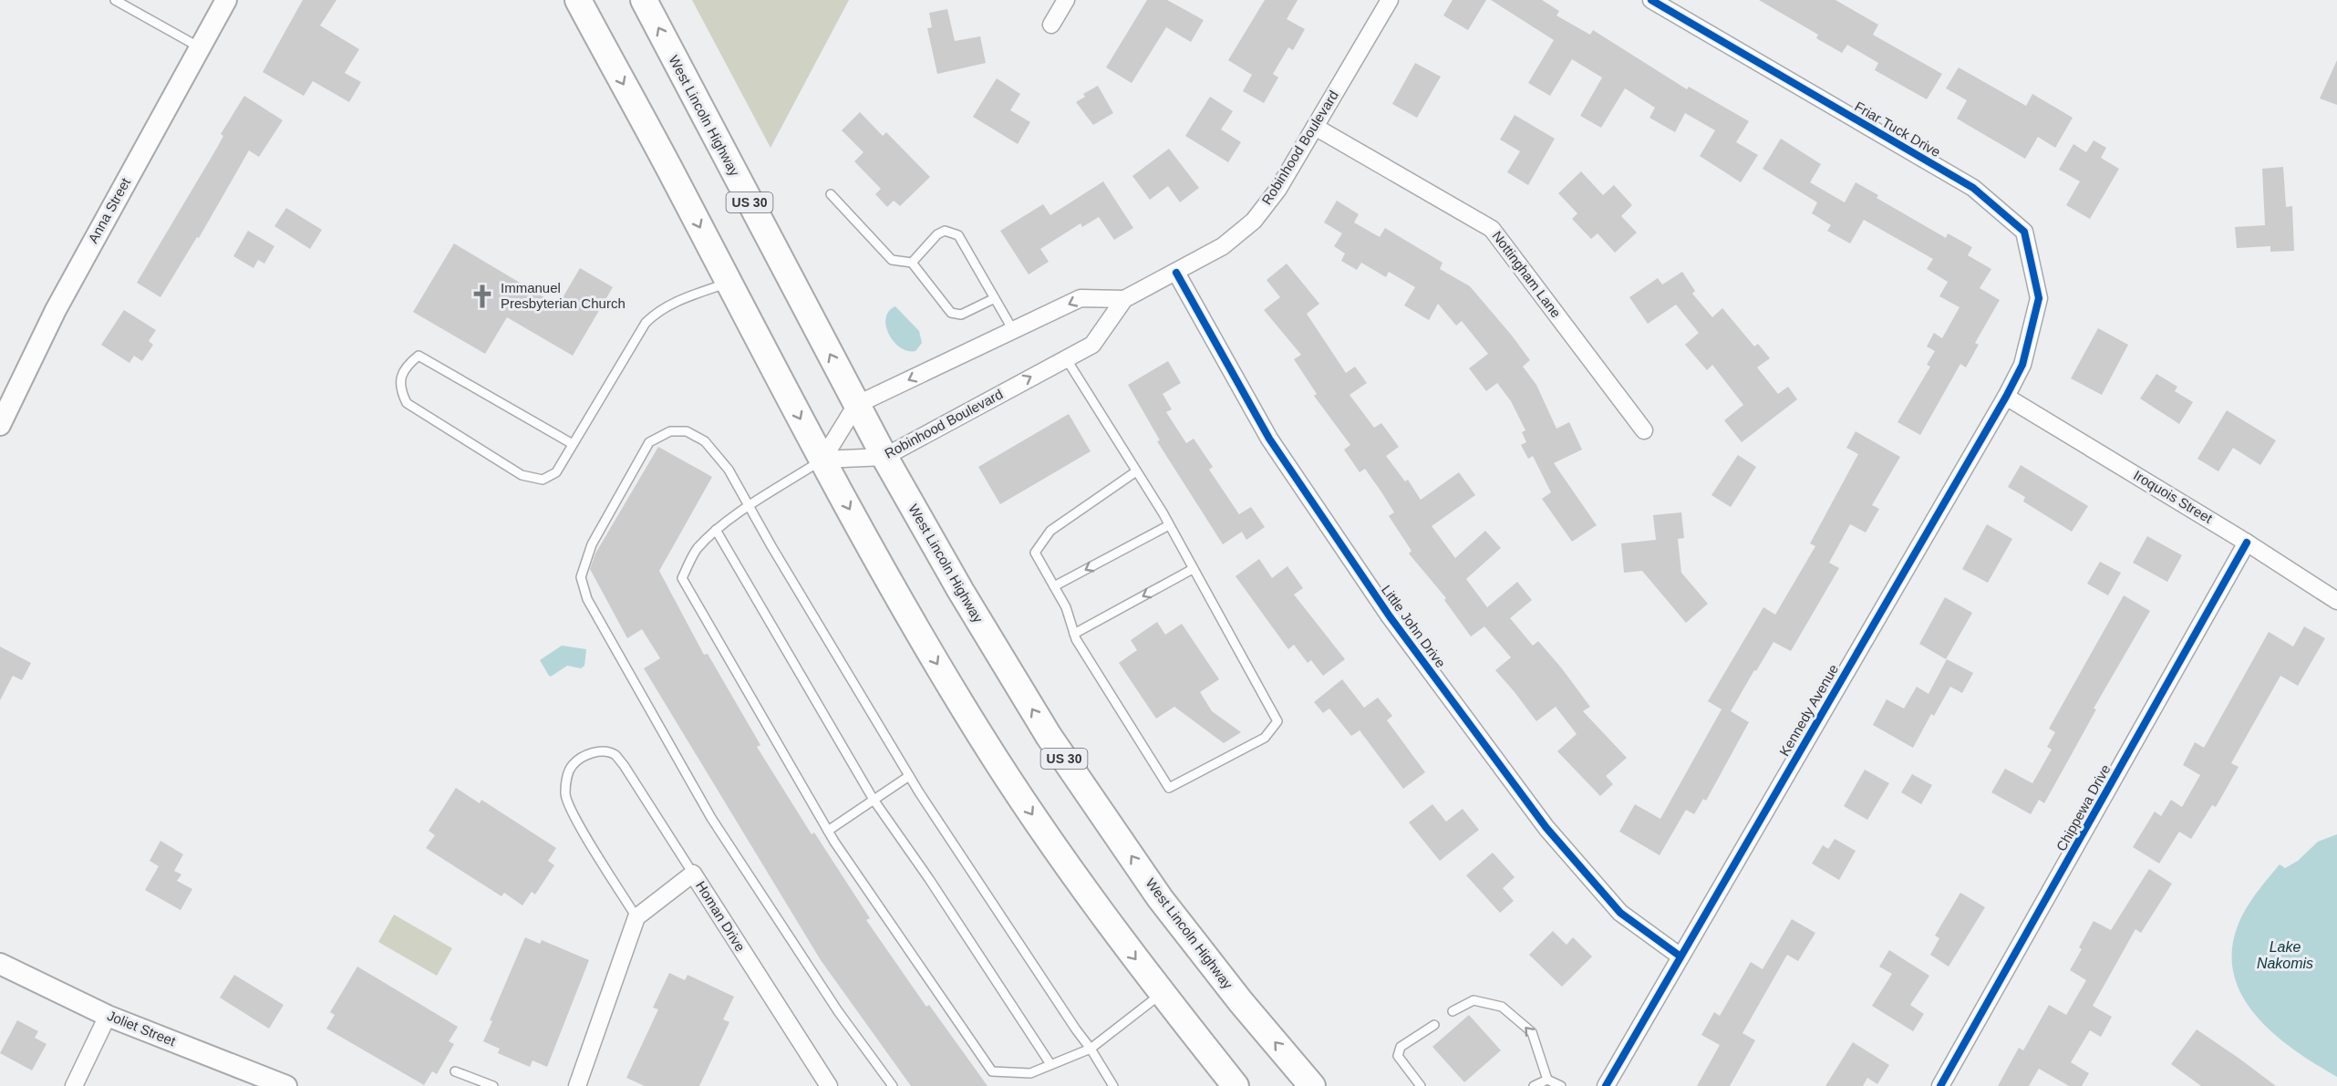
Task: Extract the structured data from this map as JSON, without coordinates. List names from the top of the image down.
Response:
{
  "streets": {
    "main road": ["West Lincoln Highway", "US 30"],
    "street": [
      "Friar Tuck Drive",
      "Robinhood Boulevard",
      "Anna Street",
      "Nottingham Lane",
      "Iroquois Street",
      "Little John Drive",
      "Kennedy Avenue",
      "Chippewa Drive",
      "Homan Drive",
      "Joliet Street"
    ]
  },
  "crossings": [
    ["West Lincoln Highway", "Robinhood Boulevard"],
    ["Friar Tuck Drive", "Kennedy Avenue"],
    ["Robinhood Boulevard", "Nottingham Lane"],
    ["Robinhood Boulevard", "Little John Drive"],
    ["Iroquois Street", "Kennedy Avenue"],
    ["Iroquois Street", "Chippewa Drive"],
    ["Little John Drive", "Kennedy Avenue"]
  ],
  "water": ["Lake Nakomis"],
  "places": {
    "church": ["Immanuel Presbyterian Church"]
  }
}
